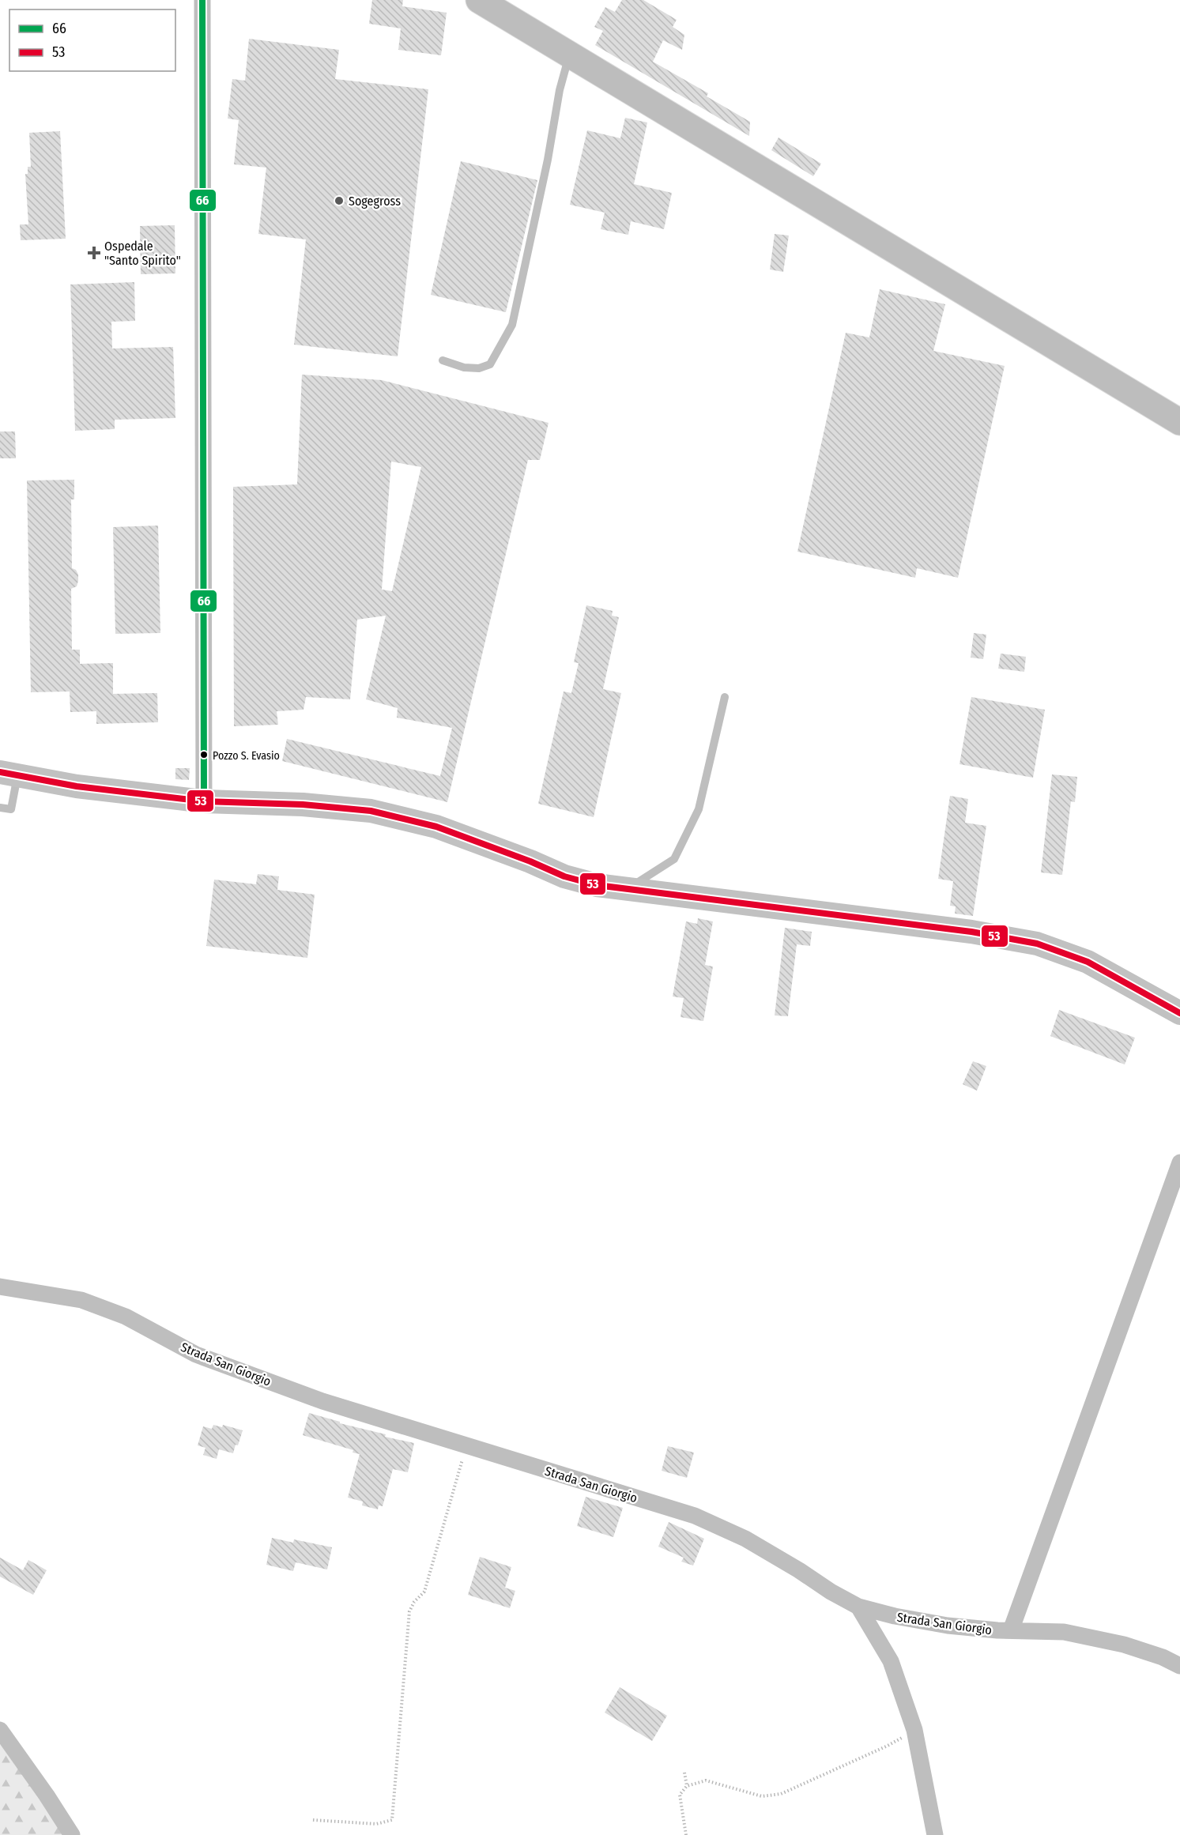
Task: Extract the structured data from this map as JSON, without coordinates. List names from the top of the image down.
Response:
{
  "streets": {
    "street": ["Strada San Giorgio"]
  },
  "places": {
    "other": ["Sogegross", "Pozzo S. Evasio"],
    "health": ["Ospedale \"Santo Spirito\""]
  },
  "lines": ["transit line 66", "transit line 53"],
  "legend": ["66", "53"]
}
